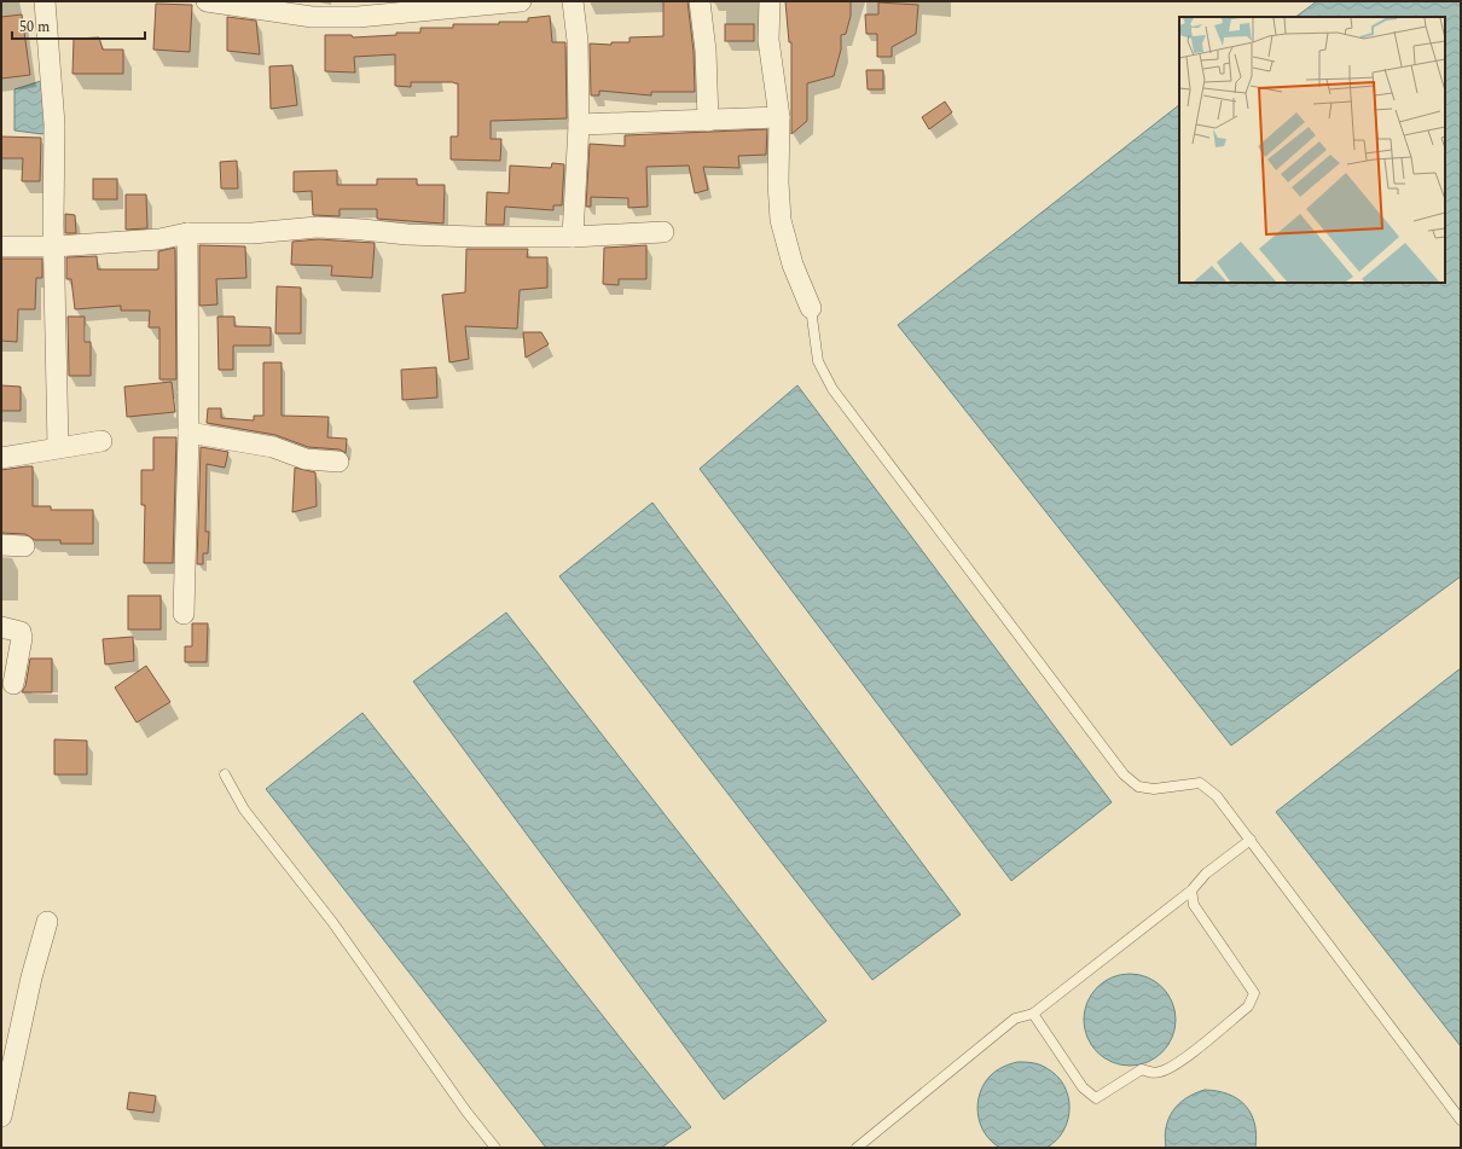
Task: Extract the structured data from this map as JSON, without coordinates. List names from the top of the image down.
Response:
{
  "scale_bar": "50 m"
}
